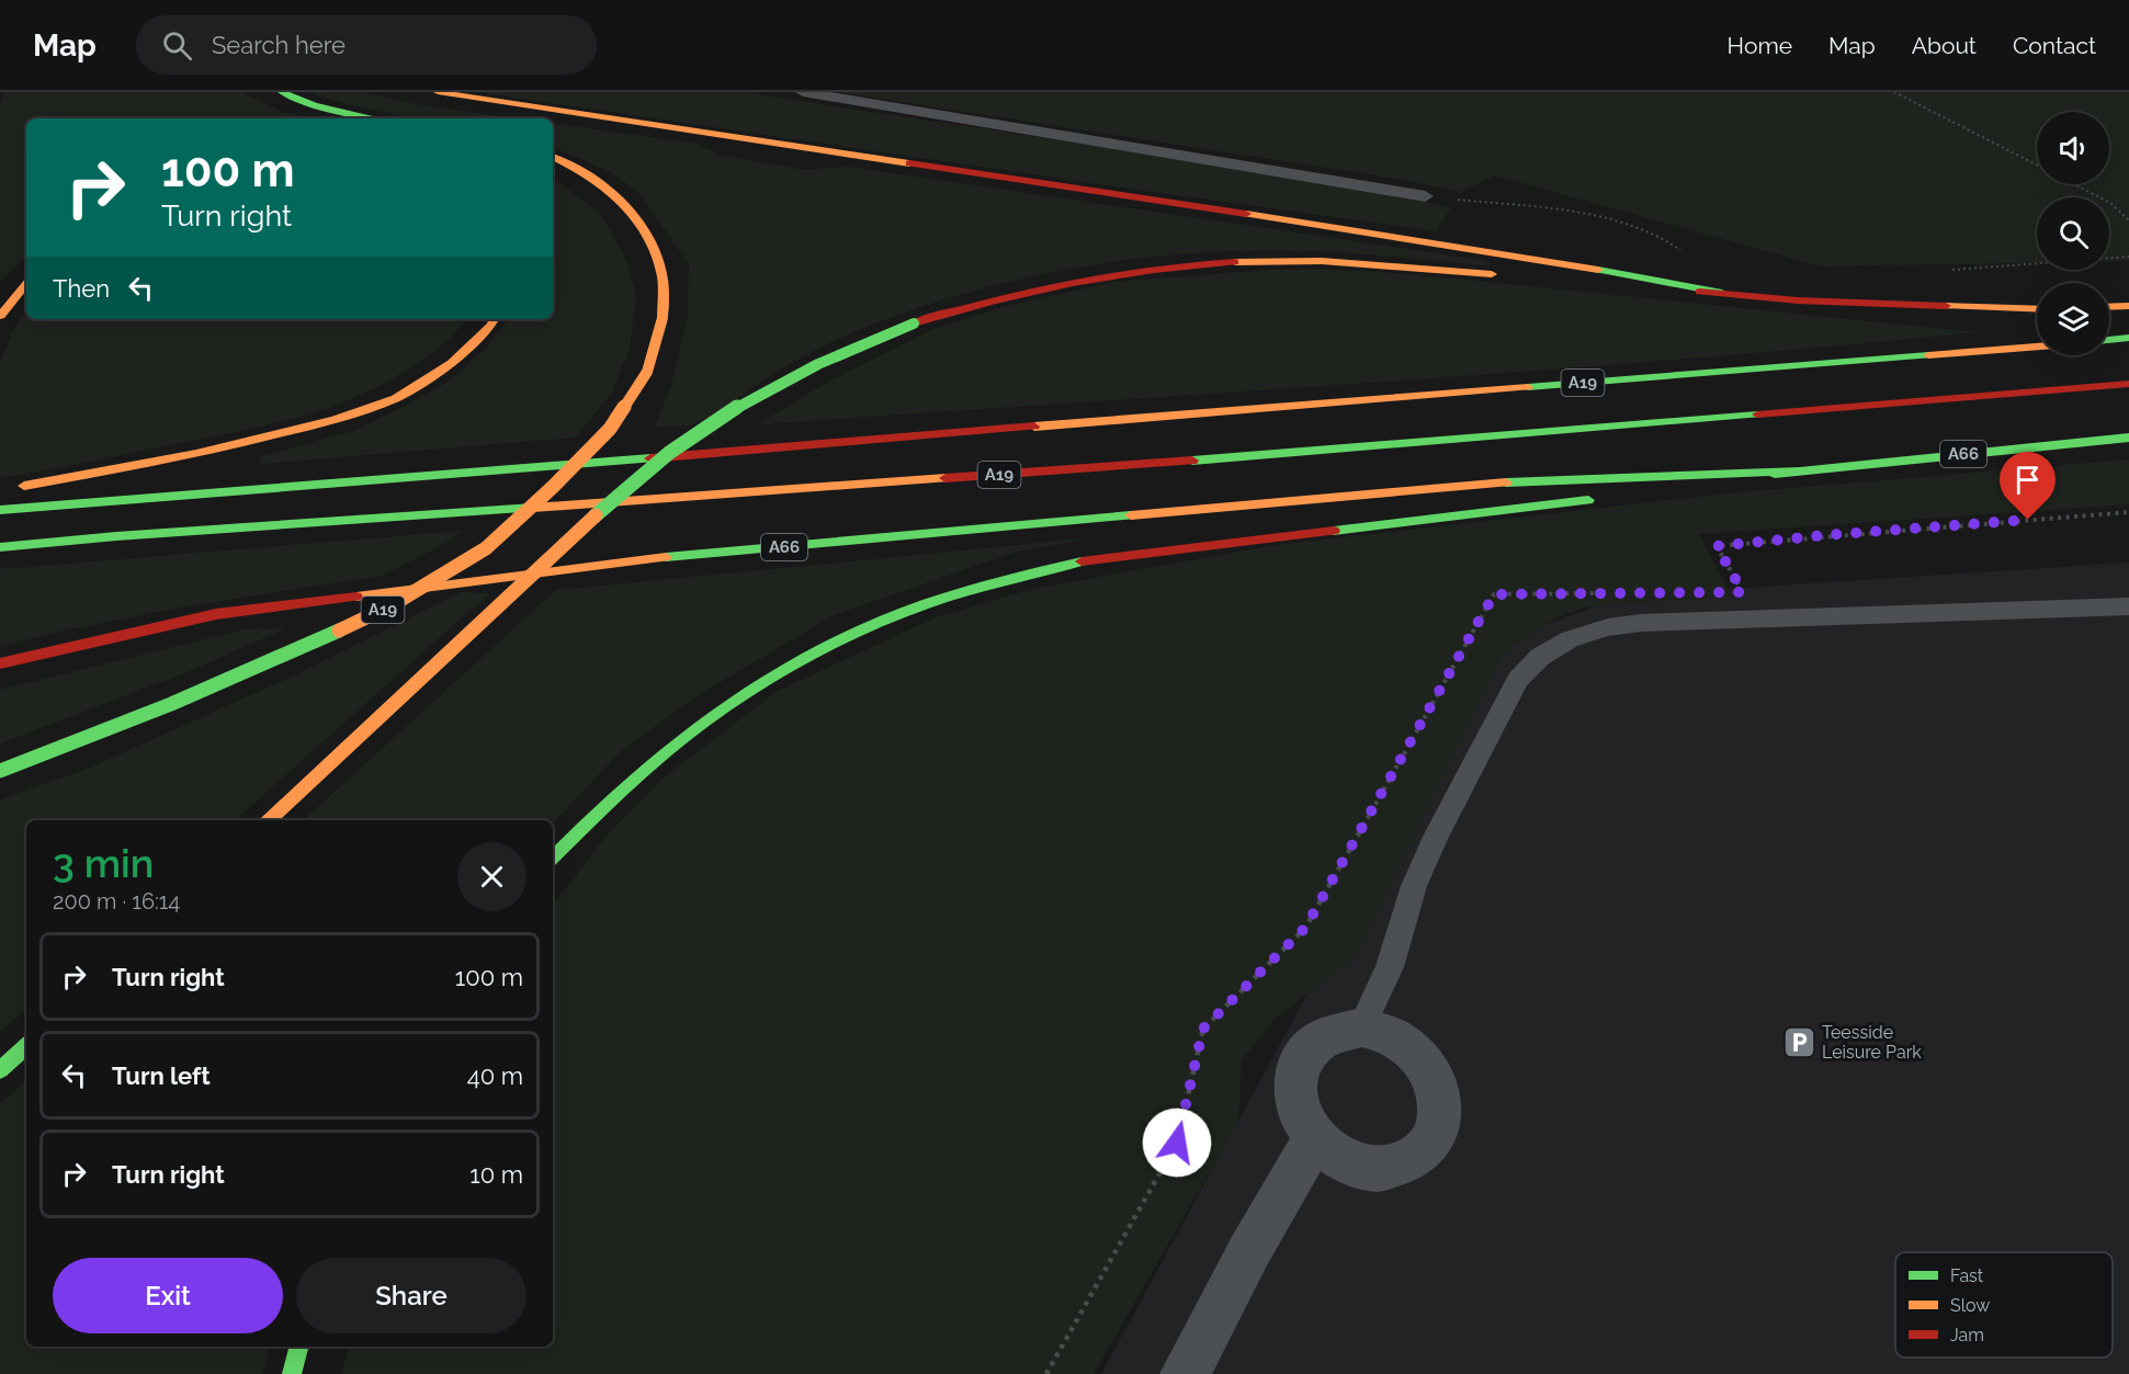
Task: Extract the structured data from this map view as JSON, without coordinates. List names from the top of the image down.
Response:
{
  "streets": {
    "highway": ["A19", "A66"]
  },
  "places": {
    "parking": ["Teesside Leisure Park"]
  },
  "legend": ["Fast", "Slow", "Jam"],
  "page": {
    "header": "Map",
    "search": "Search here",
    "nav": [
      "Home",
      "Map",
      "About",
      "Contact"
    ],
    "turn": ["100 m", "Turn right"],
    "then": "Then",
    "heading": ["3 min", "200 m · 16:14"],
    "list": [
      {
        "name": "Turn right",
        "value": "100 m"
      },
      {
        "name": "Turn left",
        "value": "40 m"
      },
      {
        "name": "Turn right",
        "value": "10 m"
      }
    ],
    "buttons": ["Exit", "Share"]
  }
}
